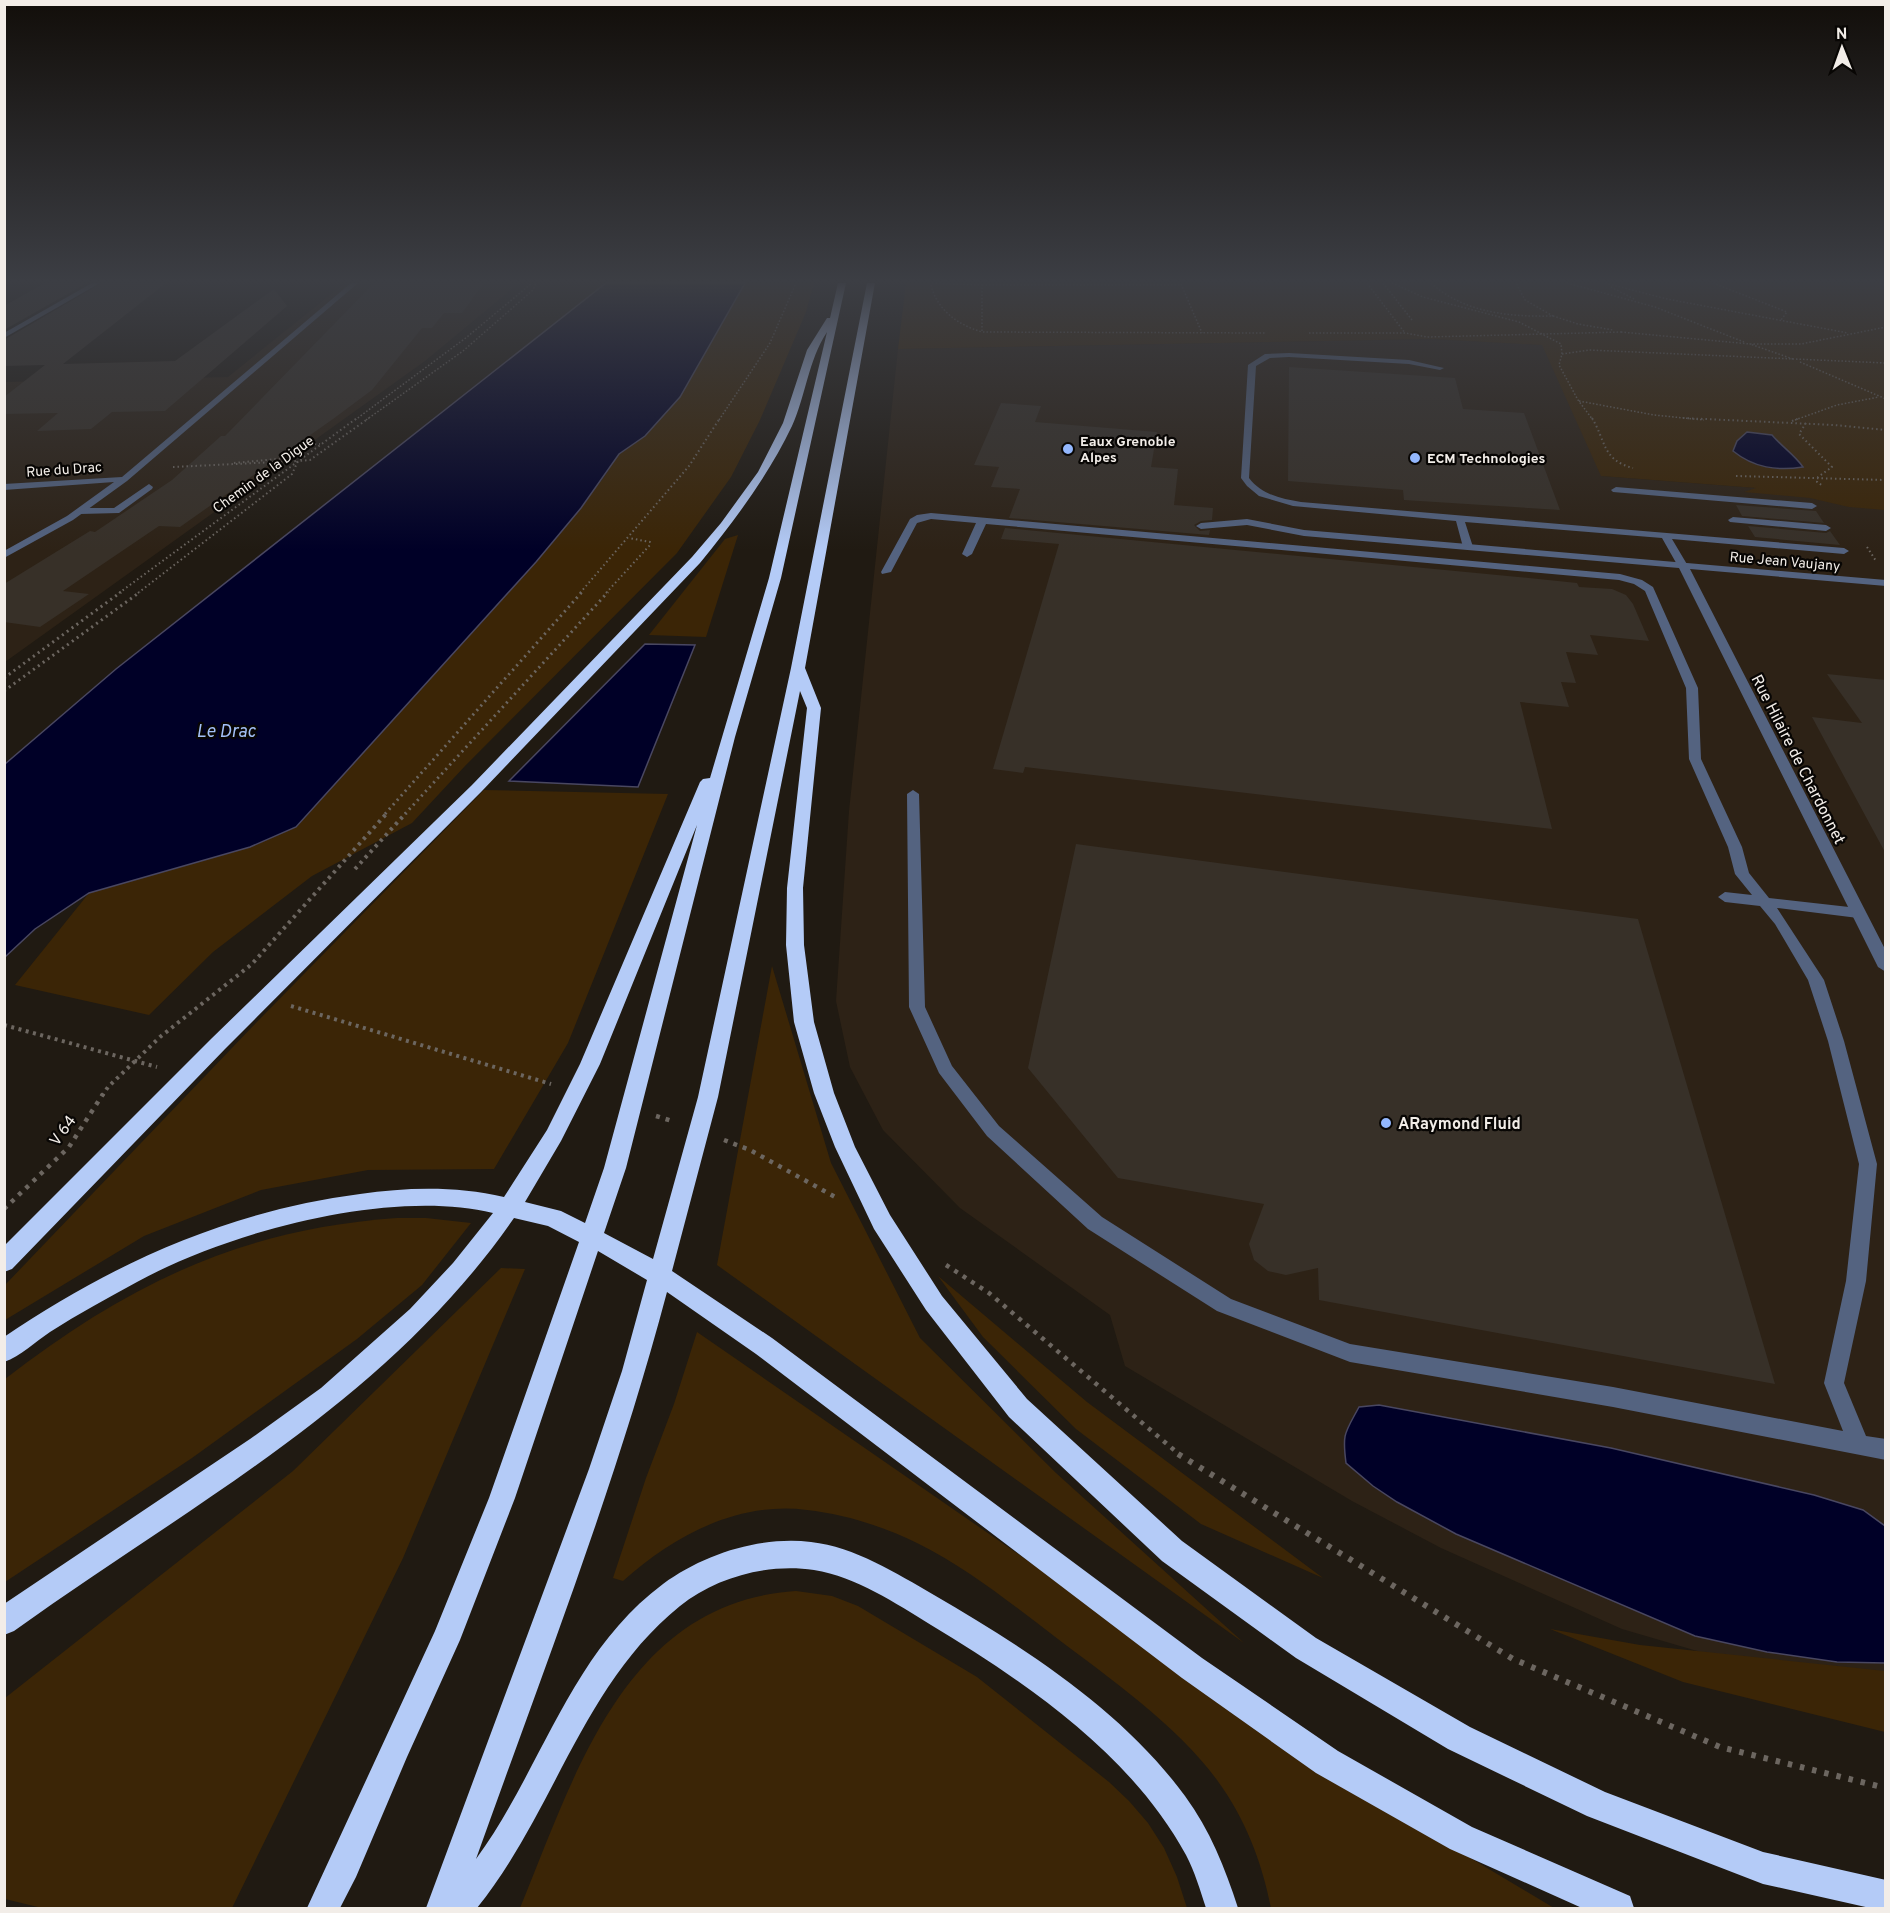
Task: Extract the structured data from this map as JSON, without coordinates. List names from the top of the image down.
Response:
{
  "streets": {
    "street": ["Rue du Drac", "Rue Jean Vaujany", "Rue Hilaire de Chardonnet"],
    "path": ["Chemin de la Digue", "V 64"]
  },
  "crossings": [
    ["Rue Jean Vaujany", "Rue Hilaire de Chardonnet"]
  ],
  "water": ["Le Drac"],
  "places": ["Eaux Grenoble Alpes", "ECM Technologies", "ARaymond Fluid"],
  "north": "top"
}
